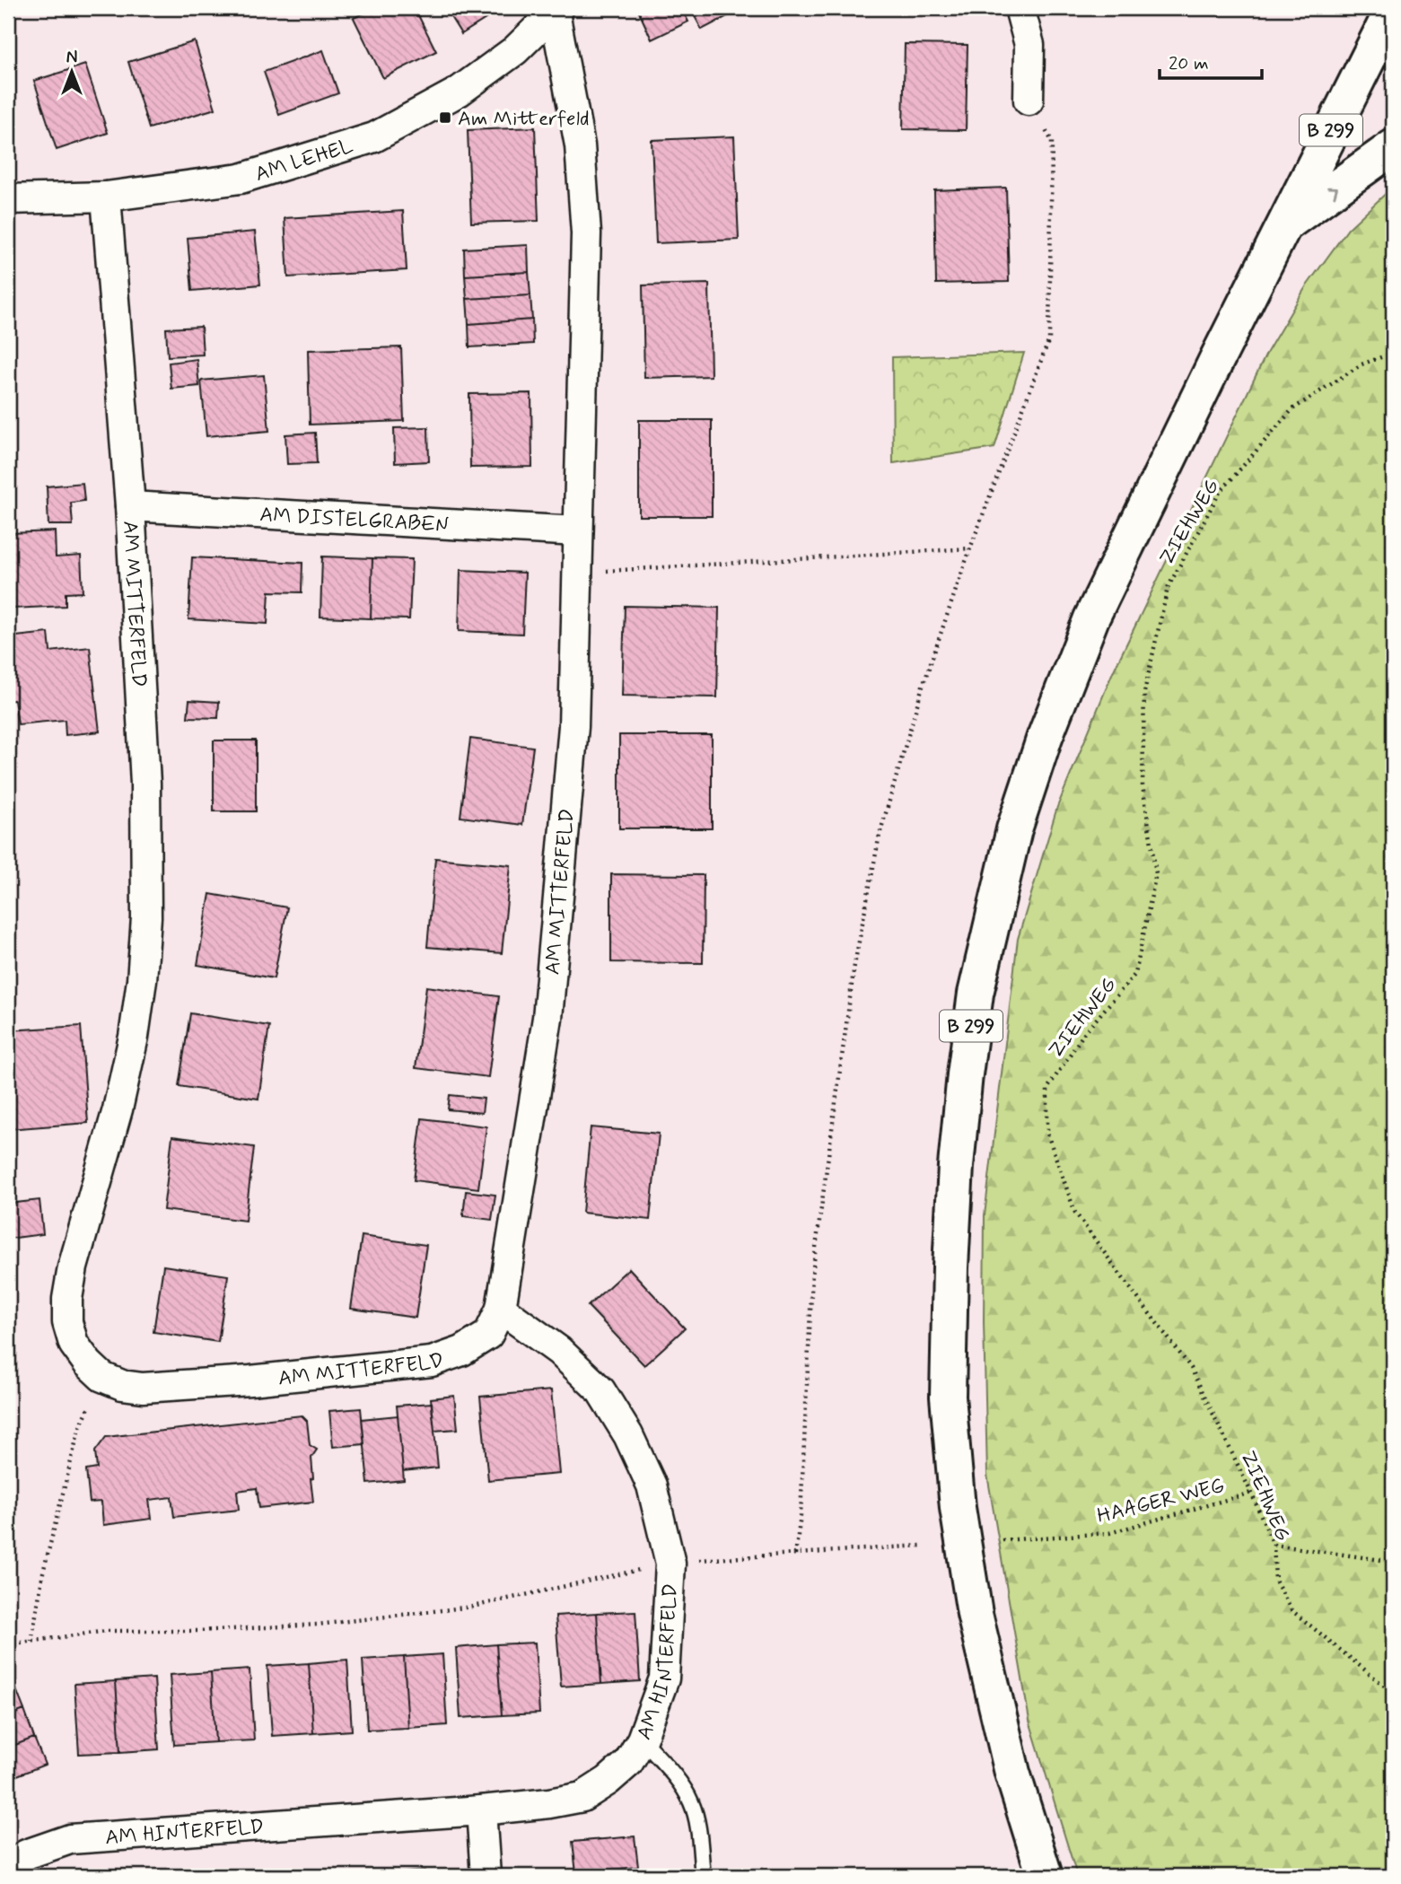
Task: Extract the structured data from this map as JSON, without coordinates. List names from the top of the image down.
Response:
{
  "streets": {
    "main road": ["B 299"],
    "street": [
      "AM LEHEL",
      "AM DISTELGRABEN",
      "AM MITTERFELD",
      "AM HINTERFELD"
    ],
    "path": ["ZIEHWEG", "HAAGER WEG"]
  },
  "crossings": [
    ["AM LEHEL", "AM MITTERFELD"],
    ["AM DISTELGRABEN", "AM MITTERFELD"],
    ["ZIEHWEG", "HAAGER WEG"],
    ["AM MITTERFELD", "AM HINTERFELD"]
  ],
  "places": {
    "transit": ["Am Mitterfeld"]
  },
  "scale_bar": "20 m",
  "north": "top"
}
